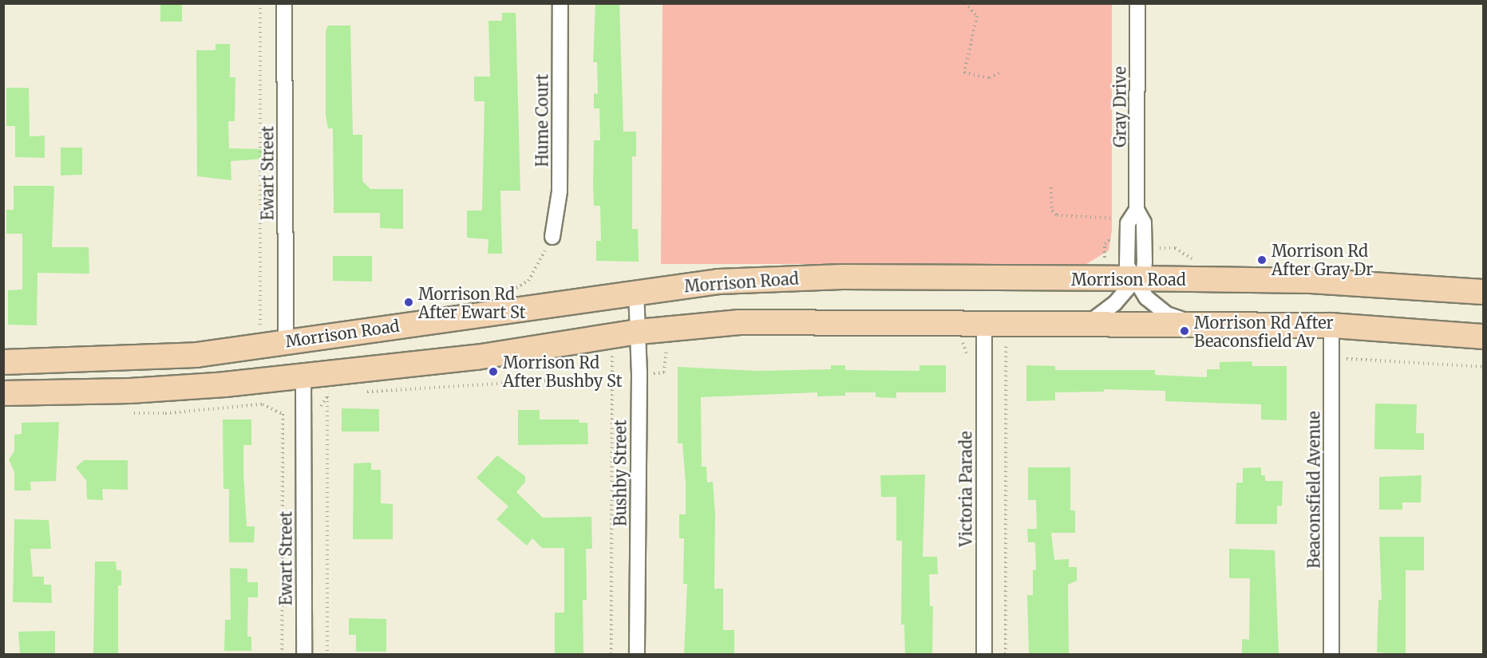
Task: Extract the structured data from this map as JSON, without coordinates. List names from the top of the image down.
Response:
{
  "streets": {
    "main road": ["Morrison Road"],
    "street": [
      "Gray Drive",
      "Hume Court",
      "Ewart Street",
      "Bushby Street",
      "Victoria Parade",
      "Beaconsfield Avenue"
    ]
  },
  "crossings": [
    ["Gray Drive", "Morrison Road"],
    ["Ewart Street", "Morrison Road"],
    ["Morrison Road", "Bushby Street"]
  ],
  "places": [
    "Morrison Rd After Gray Dr",
    "Morrison Rd After Ewart St",
    "Morrison Rd After Beaconsfield Av",
    "Morrison Rd After Bushby St"
  ]
}
